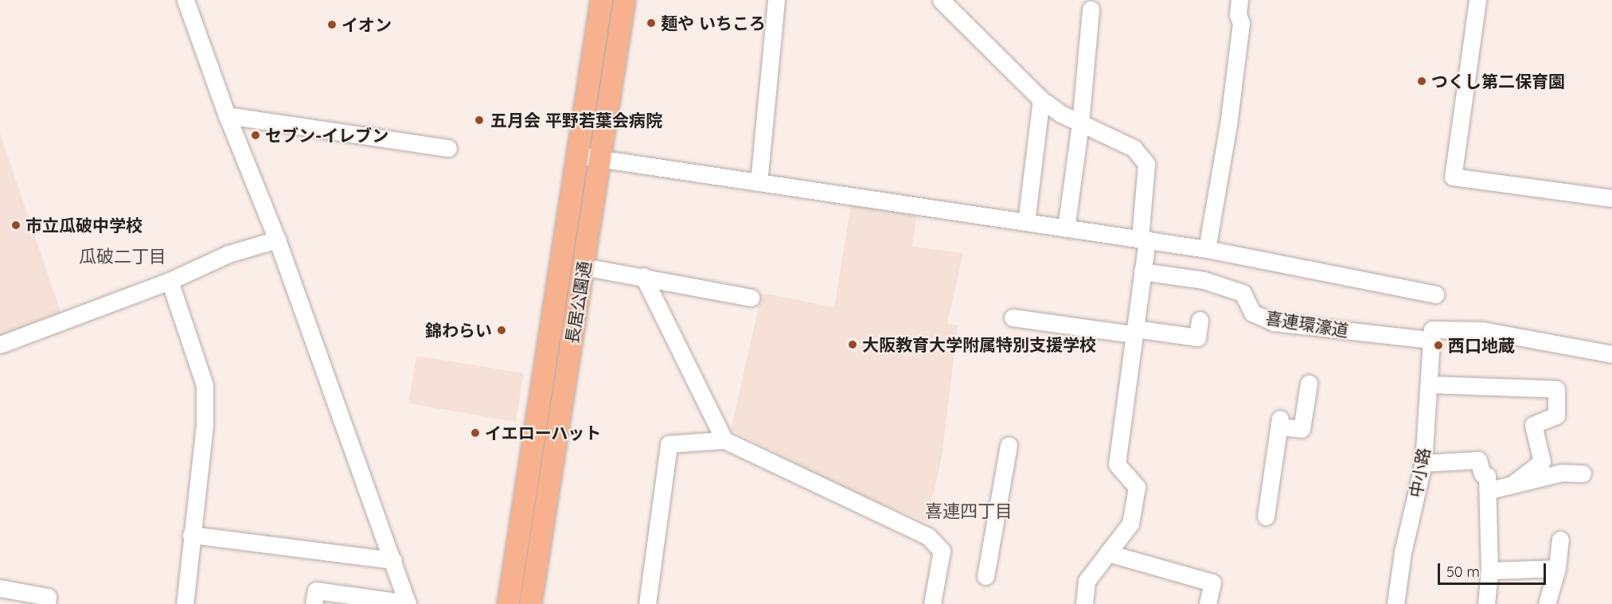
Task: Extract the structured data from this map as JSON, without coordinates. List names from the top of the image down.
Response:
{
  "streets": {
    "main road": ["長居公園通"],
    "street": ["喜連環濠道", "中小路"]
  },
  "crossings": [
    ["喜連環濠道", "中小路"]
  ],
  "districts": ["瓜破二丁目", "喜連四丁目"],
  "places": [
    "麺や いちころ",
    "イオン",
    "つくし第二保育園",
    "五月会 平野若葉会病院",
    "セブン-イレブン",
    "市立瓜破中学校",
    "錦わらい",
    "大阪教育大学附属特別支援学校",
    "西口地蔵",
    "イエローハット"
  ],
  "scale_bar": "50 m"
}
